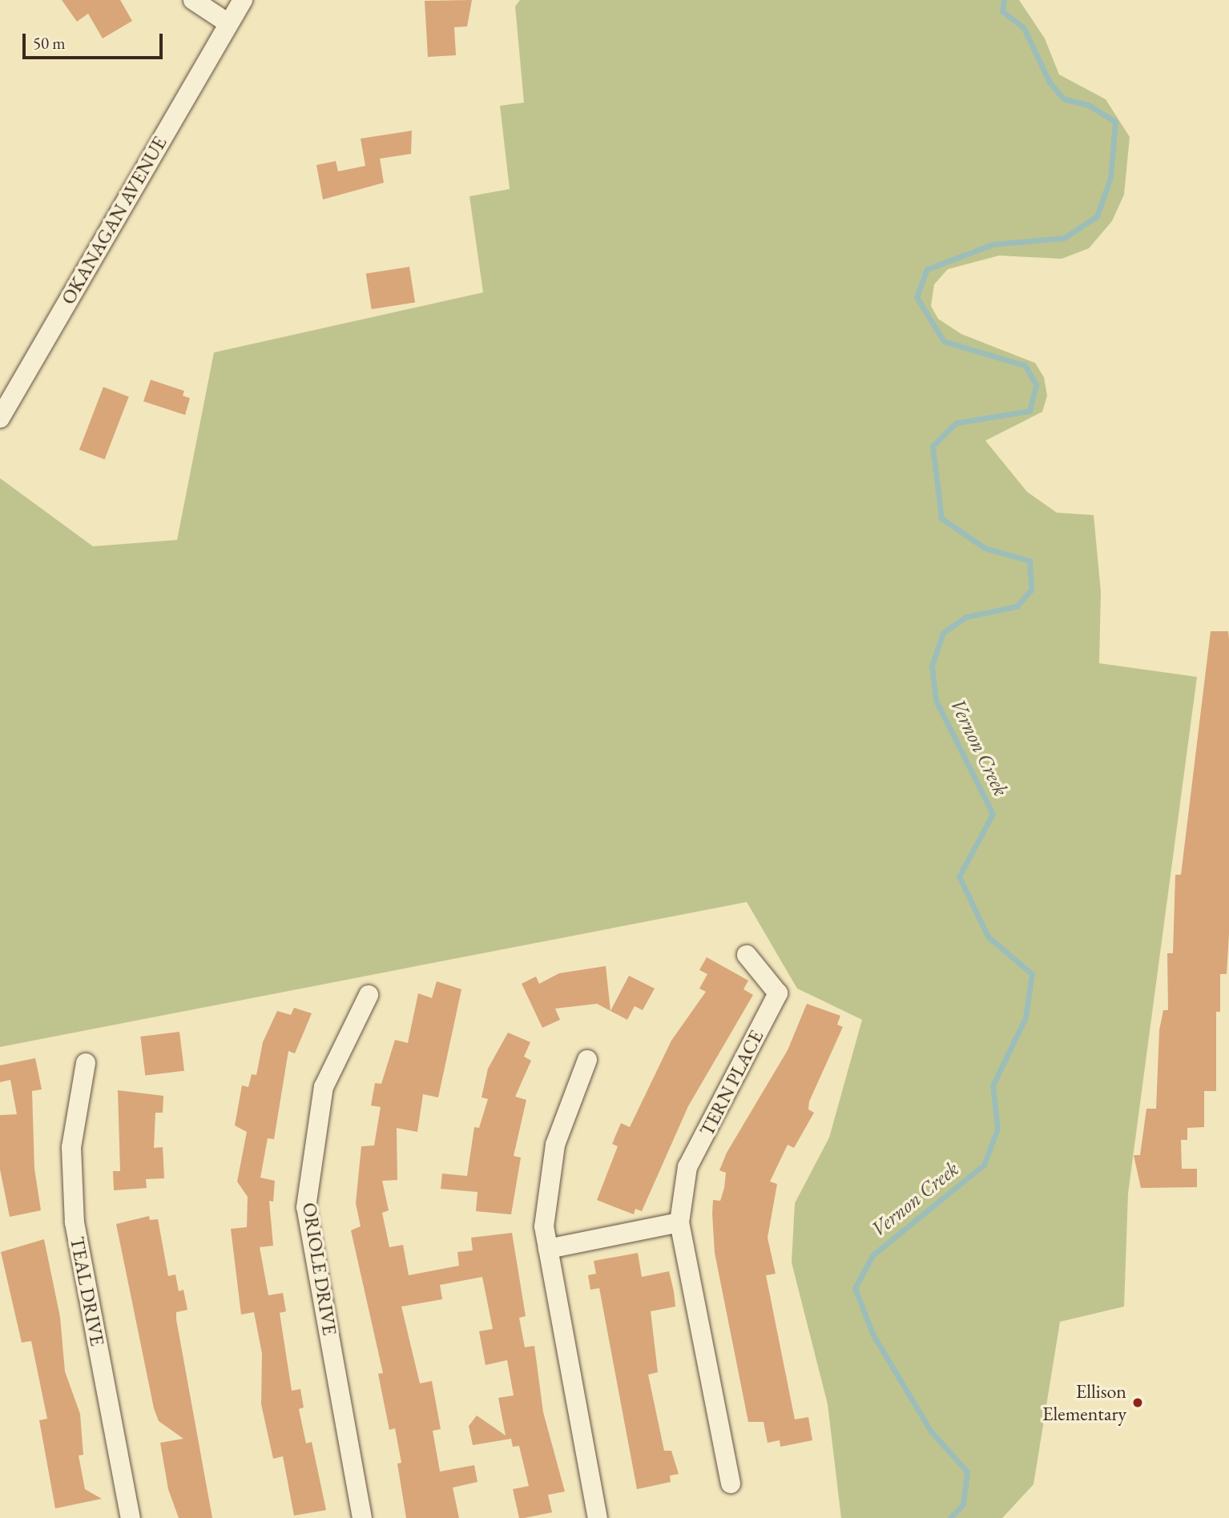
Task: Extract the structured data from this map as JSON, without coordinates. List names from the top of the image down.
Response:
{
  "streets": {
    "street": [
      "OKANAGAN AVENUE",
      "TERN PLACE",
      "ORIOLE DRIVE",
      "TEAL DRIVE"
    ]
  },
  "water": ["Vernon Creek"],
  "places": ["Ellison Elementary"],
  "scale_bar": "50 m"
}
